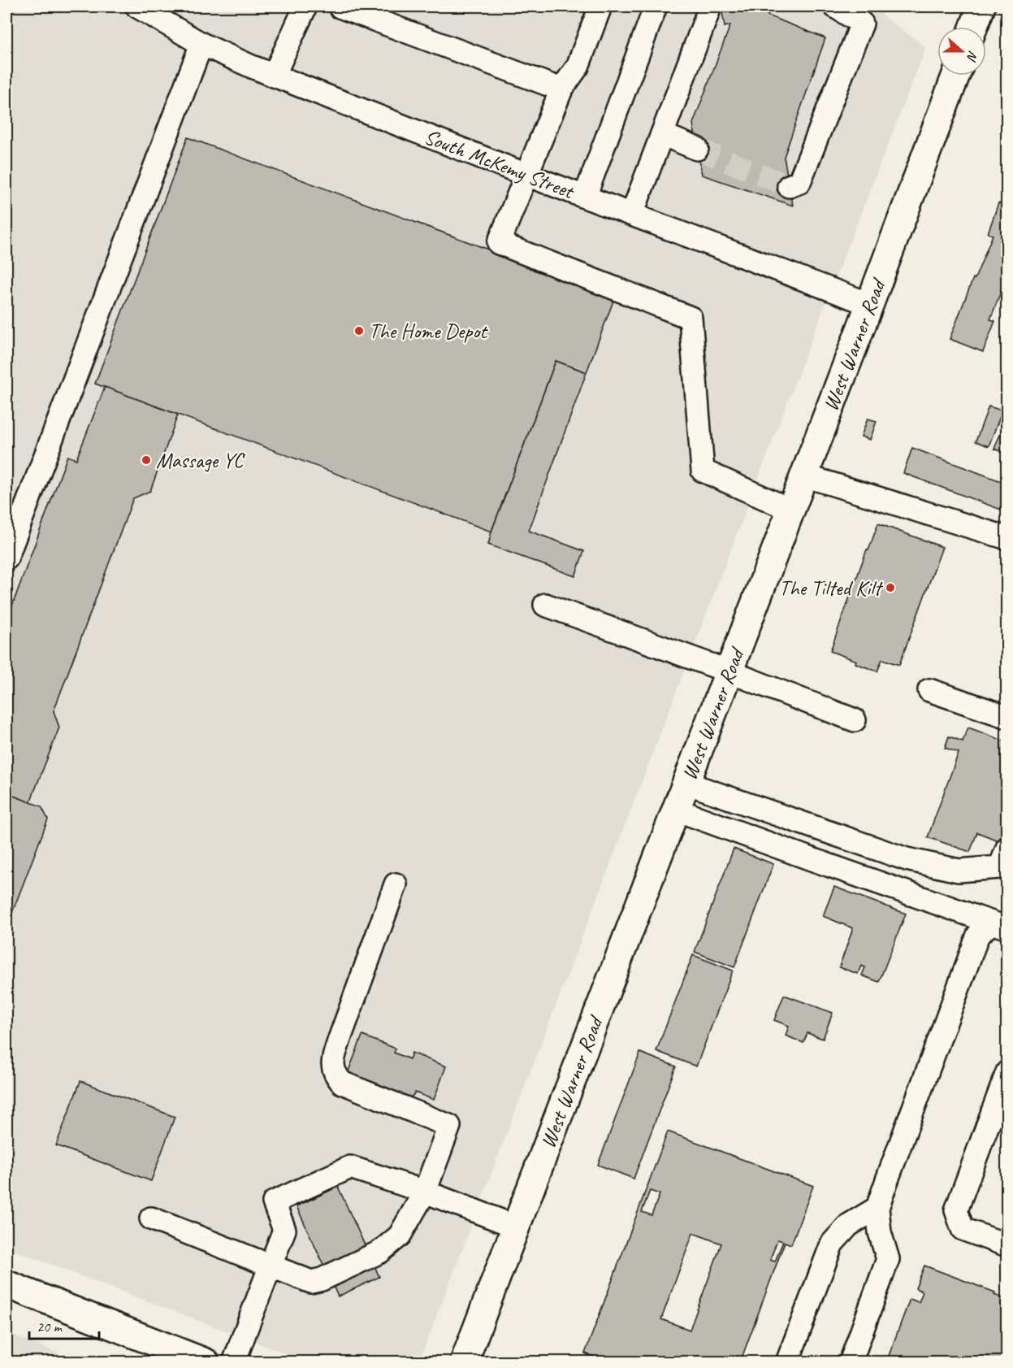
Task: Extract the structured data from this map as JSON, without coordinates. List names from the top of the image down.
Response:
{
  "streets": {
    "main road": ["West Warner Road"],
    "street": ["South McKemy Street"]
  },
  "crossings": [
    ["South McKemy Street", "West Warner Road"]
  ],
  "places": ["The Home Depot", "Massage YC", "The Tilted Kilt"],
  "scale_bar": "20 m",
  "north": "right"
}
